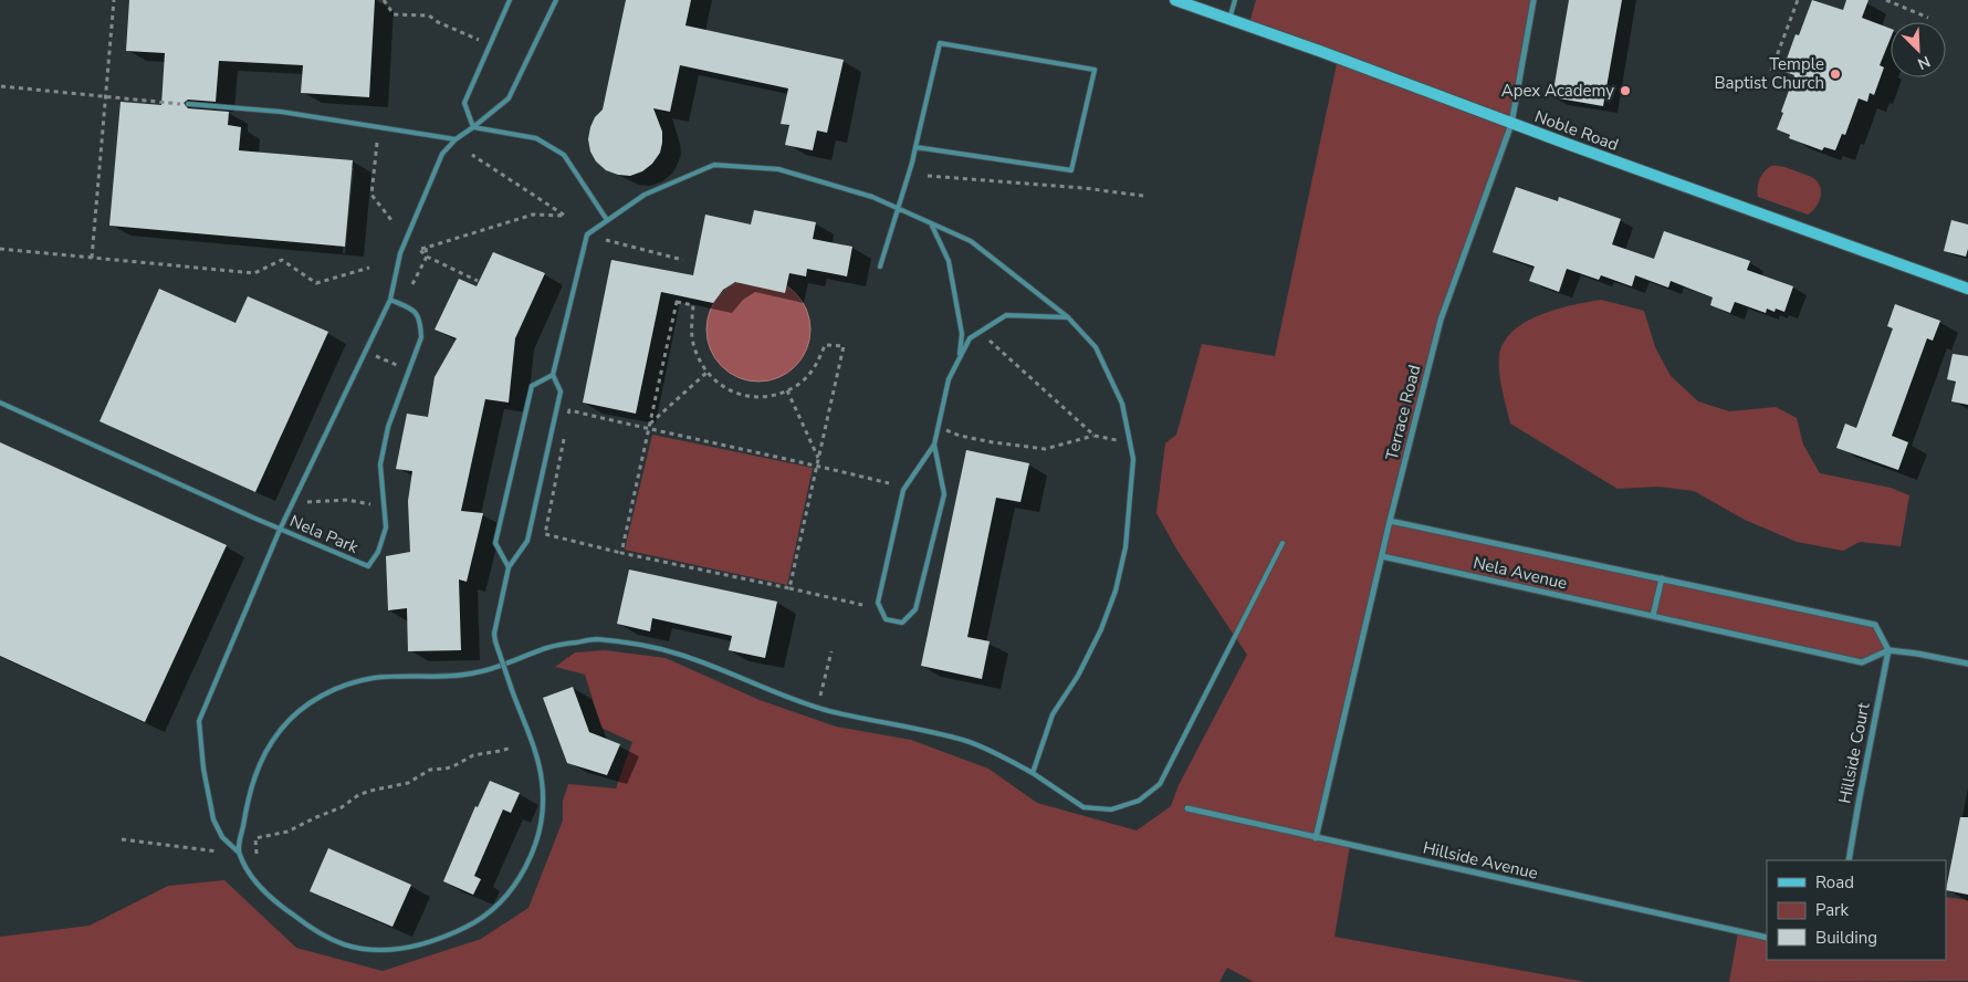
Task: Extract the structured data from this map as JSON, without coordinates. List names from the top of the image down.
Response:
{
  "streets": {
    "main road": ["Noble Road"],
    "street": [
      "Terrace Road",
      "Nela Avenue",
      "Hillside Court",
      "Hillside Avenue"
    ],
    "lane": ["Nela Park"]
  },
  "crossings": [
    ["Noble Road", "Terrace Road"],
    ["Terrace Road", "Nela Avenue"],
    ["Terrace Road", "Hillside Avenue"],
    ["Nela Avenue", "Hillside Court"]
  ],
  "places": ["Temple Baptist Church", "Apex Academy"],
  "legend": ["Road", "Park", "Building"],
  "north": "bottom right"
}
